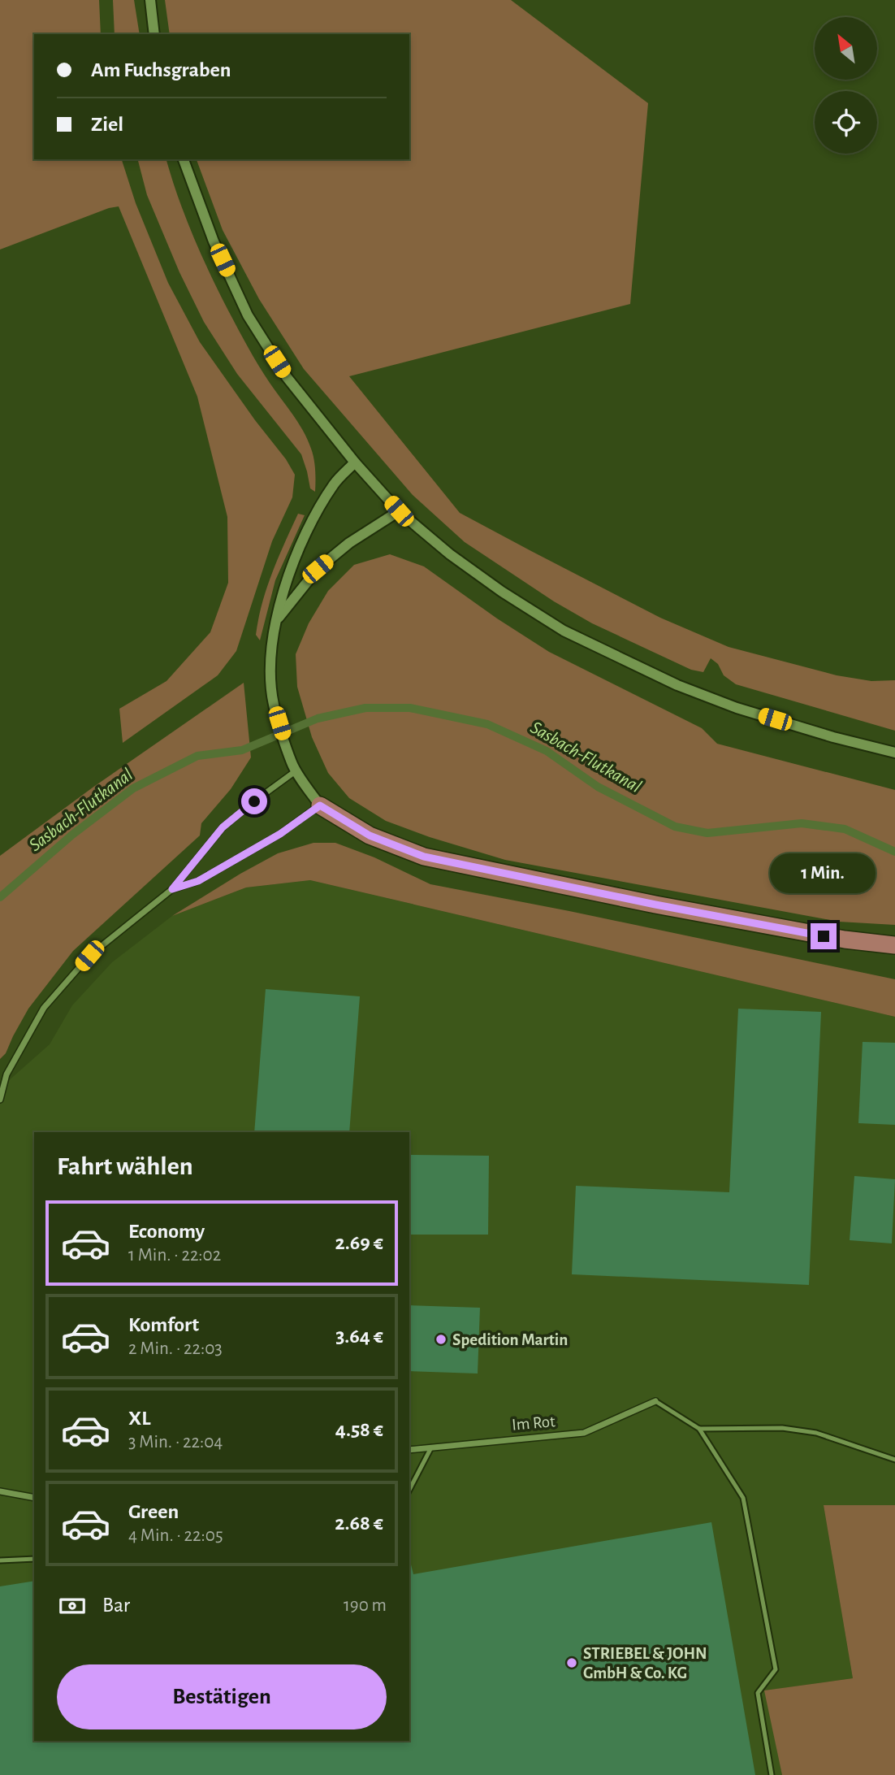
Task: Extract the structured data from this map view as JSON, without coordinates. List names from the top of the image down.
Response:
{
  "streets": {
    "street": ["Im Rot"]
  },
  "water": ["Sasbach-Flutkanal"],
  "places": ["Spedition Martin", "STRIEBEL & JOHN GmbH & Co. KG"],
  "north": "top left",
  "page": {
    "banner": ["Am Fuchsgraben", "Ziel"],
    "bubble": "1 Min.",
    "heading": "Fahrt wählen",
    "list": [
      {
        "name": "Economy",
        "note": "1 Min. · 22:02",
        "value": "2.69 €"
      },
      {
        "name": "Komfort",
        "note": "2 Min. · 22:03",
        "value": "3.64 €"
      },
      {
        "name": "XL",
        "note": "3 Min. · 22:04",
        "value": "4.58 €"
      },
      {
        "name": "Green",
        "note": "4 Min. · 22:05",
        "value": "2.68 €"
      }
    ],
    "pay": ["Bar", "190 m"],
    "buttons": "Bestätigen"
  }
}
